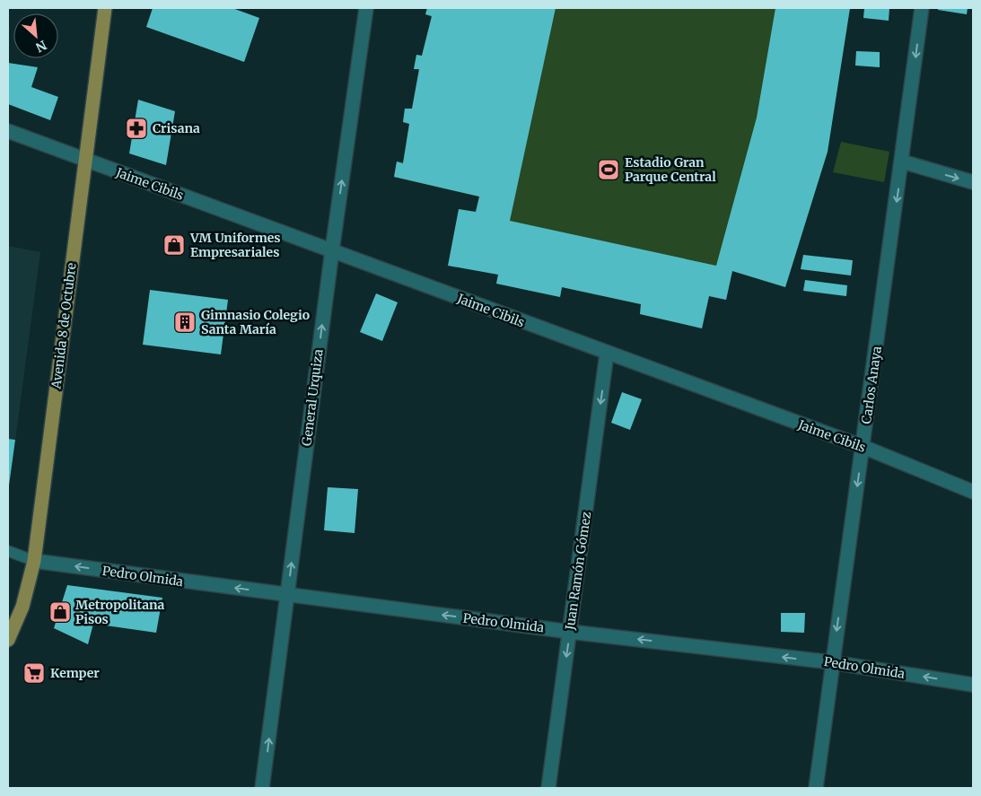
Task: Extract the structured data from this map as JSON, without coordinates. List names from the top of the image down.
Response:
{
  "streets": {
    "main road": ["Avenida 8 de Octubre"],
    "street": [
      "Jaime Cibils",
      "Carlos Anaya",
      "General Urquiza",
      "Juan Ramón Gómez",
      "Pedro Olmida"
    ]
  },
  "crossings": [
    ["Jaime Cibils", "Avenida 8 de Octubre"],
    ["Jaime Cibils", "Carlos Anaya"],
    ["Jaime Cibils", "General Urquiza"],
    ["Jaime Cibils", "Juan Ramón Gómez"],
    ["Avenida 8 de Octubre", "Pedro Olmida"],
    ["Carlos Anaya", "Pedro Olmida"],
    ["General Urquiza", "Pedro Olmida"],
    ["Juan Ramón Gómez", "Pedro Olmida"]
  ],
  "one_way": [
    "Carlos Anaya",
    "General Urquiza",
    "Juan Ramón Gómez",
    "Pedro Olmida"
  ],
  "places": {
    "pharmacy": ["Crisana"],
    "sports": ["Estadio Gran Parque Central"],
    "shop": ["VM Uniformes Empresariales", "Metropolitana Pisos"],
    "building": ["Gimnasio Colegio Santa María"],
    "supermarket": ["Kemper"]
  },
  "north": "bottom right"
}
